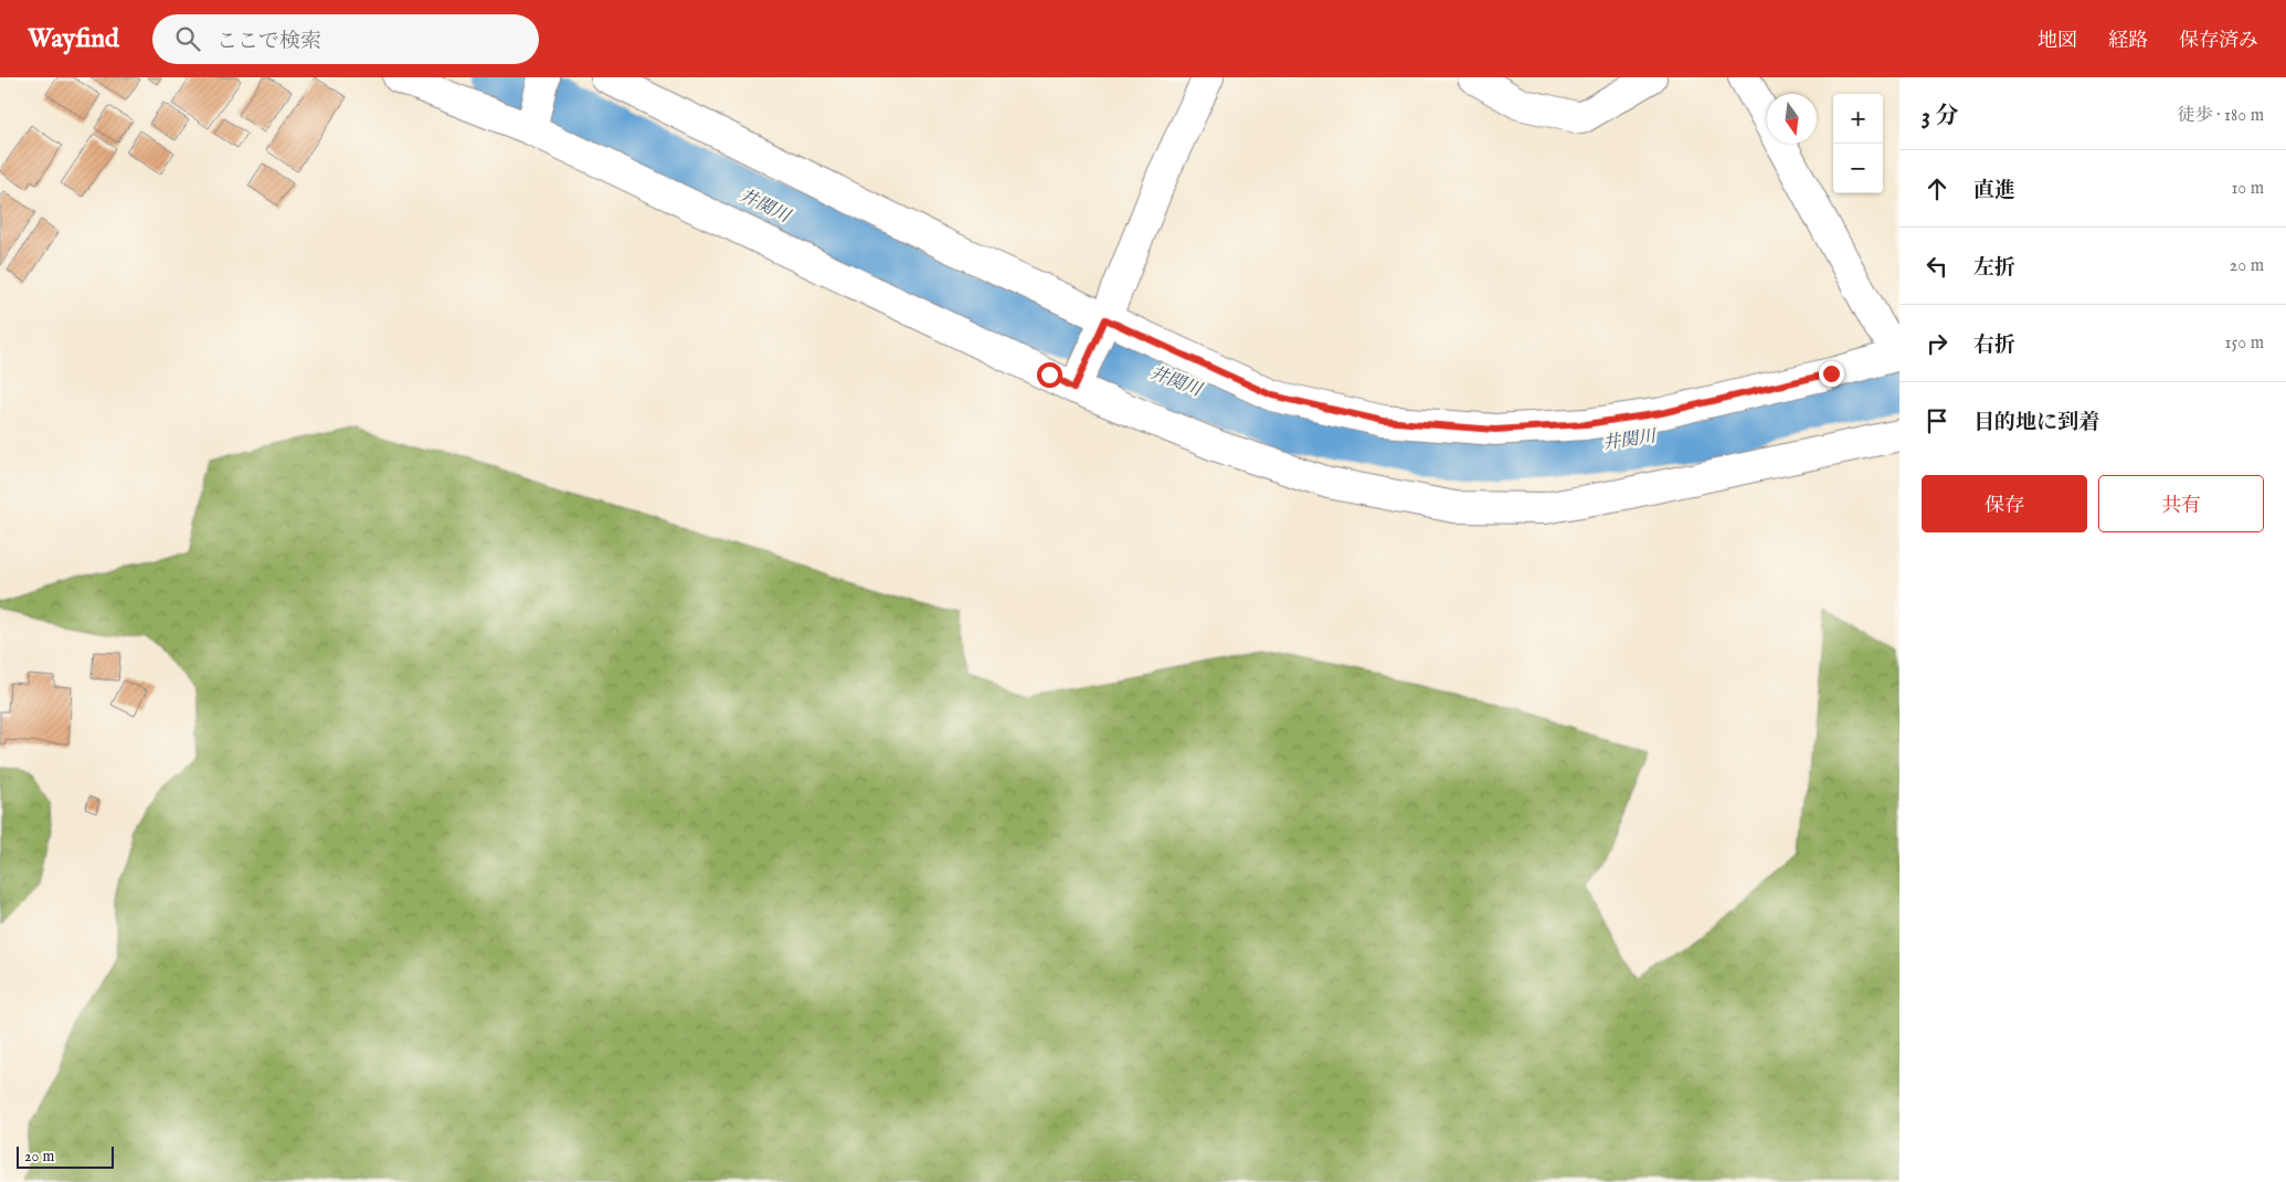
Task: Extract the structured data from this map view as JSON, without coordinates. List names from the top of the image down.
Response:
{
  "water": ["井関川"],
  "scale_bar": "20 m",
  "north": "bottom",
  "page": {
    "header": "Wayfind",
    "search": "ここで検索",
    "nav": ["地図", "経路", "保存済み"],
    "heading": ["3 分", "徒歩 · 180 m"],
    "map_buttons": ["+", "−"],
    "list": [
      ["直進", "10 m"],
      ["左折", "20 m"],
      ["右折", "150 m"],
      "目的地に到着"
    ],
    "buttons": ["保存", "共有"],
    "scale": "20 m"
  }
}
